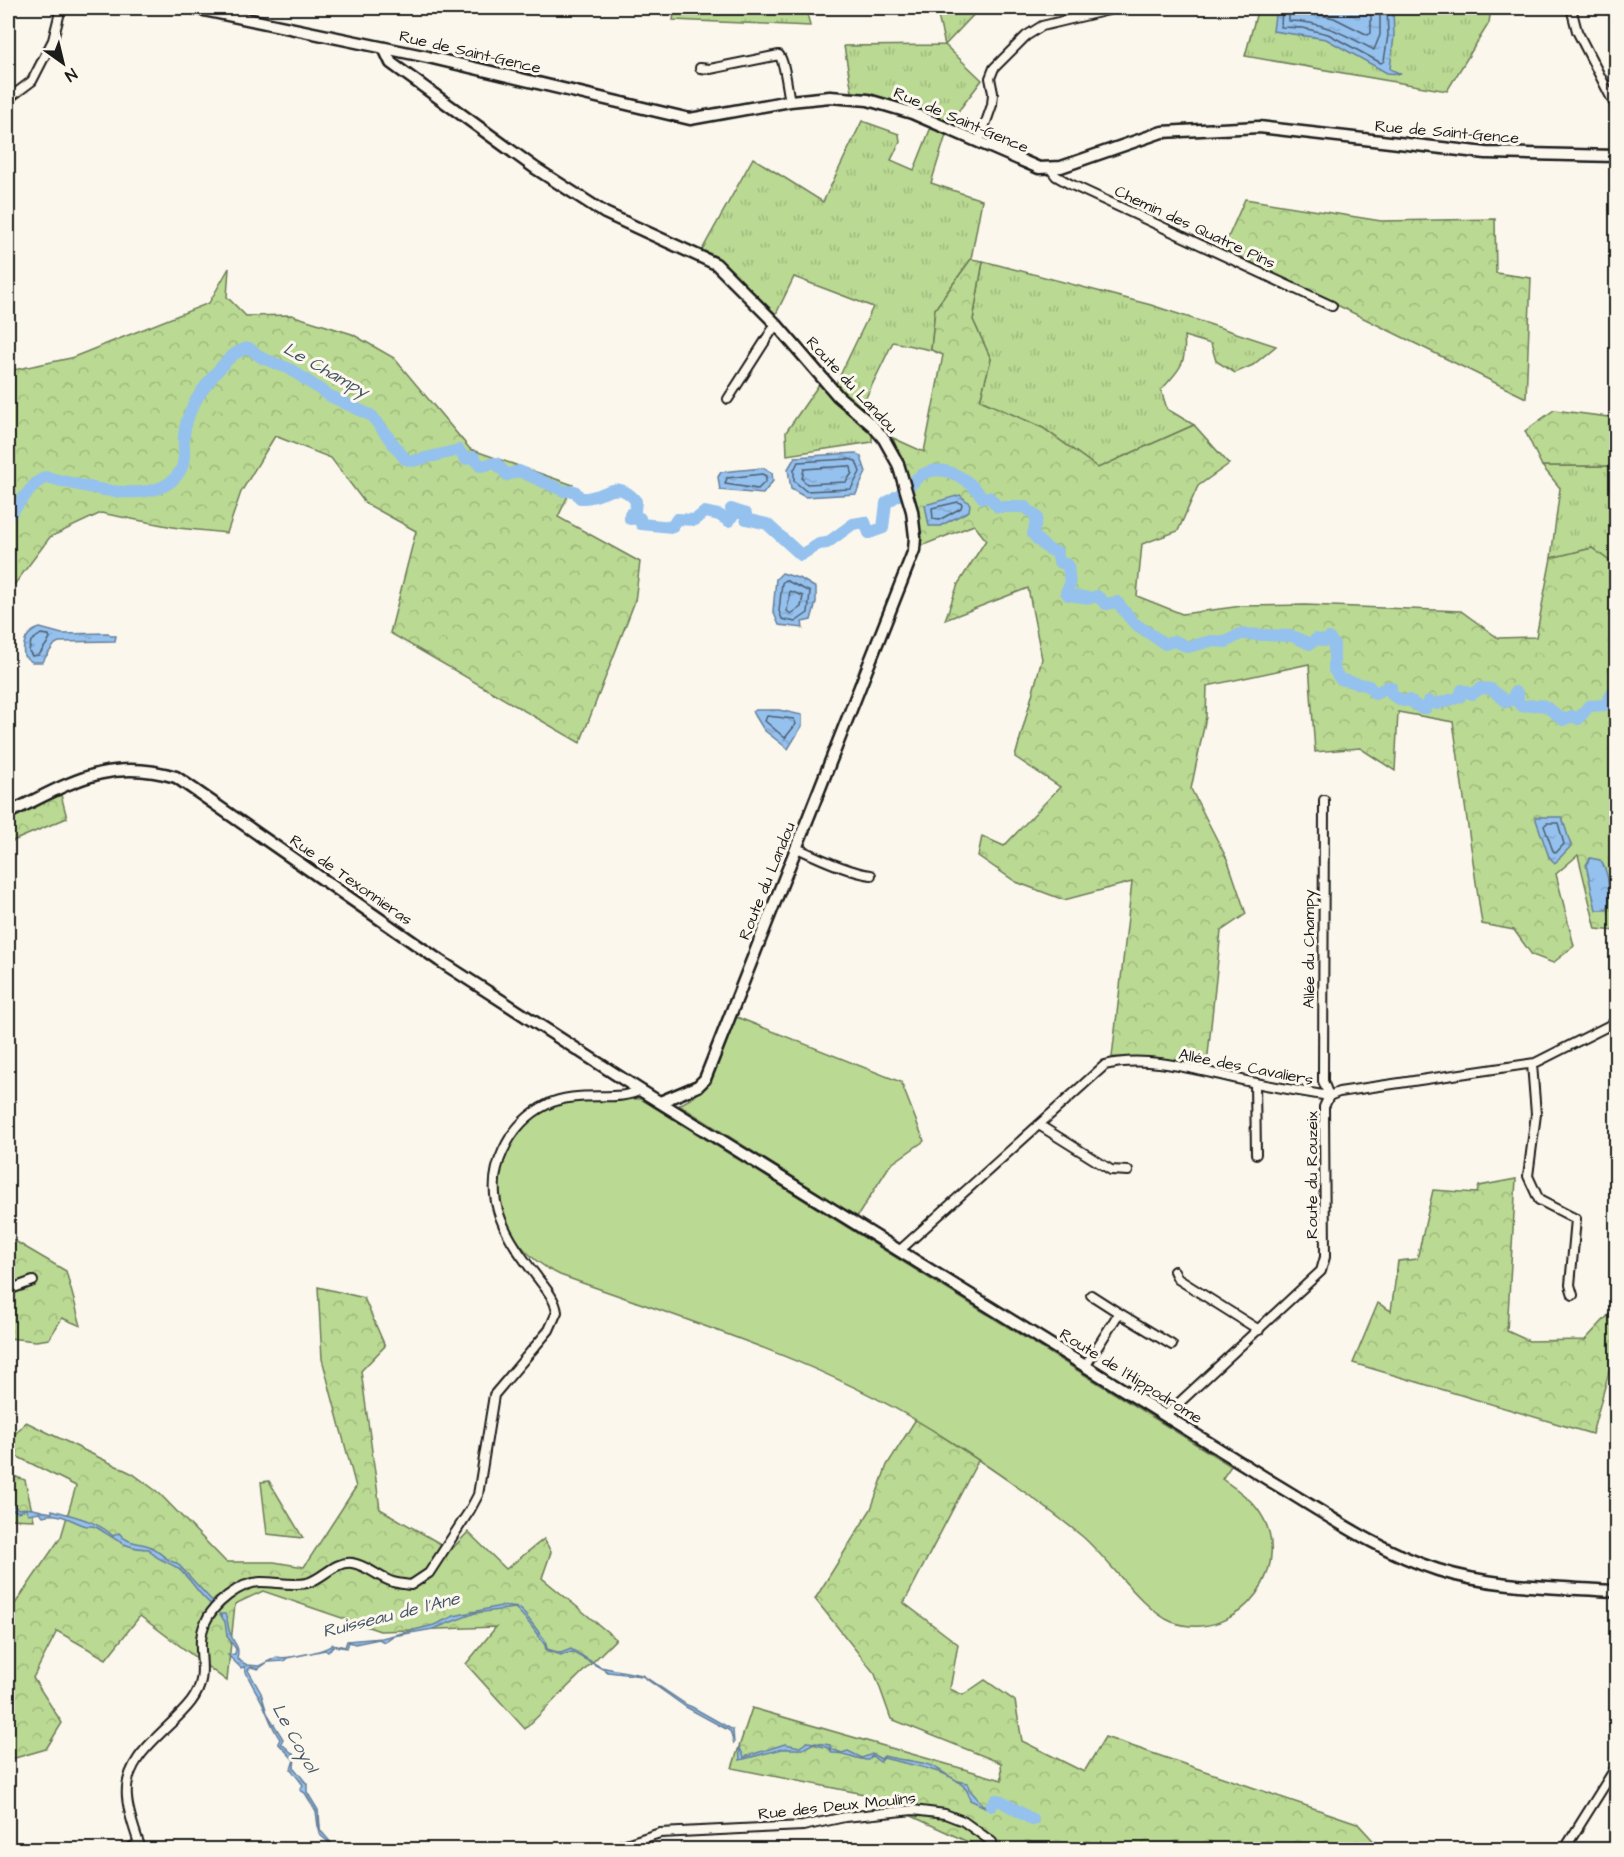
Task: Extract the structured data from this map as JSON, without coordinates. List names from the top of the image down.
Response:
{
  "streets": {
    "street": [
      "Rue de Saint-Gence",
      "Chemin des Quatre Pins",
      "Route du Landou",
      "Rue de Texonnieras",
      "Allée du Champy",
      "Allée des Cavaliers",
      "Route du Rouzeix",
      "Route de l'Hippodrome",
      "Rue des Deux Moulins"
    ]
  },
  "crossings": [
    ["Rue de Saint-Gence", "Chemin des Quatre Pins"],
    ["Rue de Saint-Gence", "Route du Landou"],
    ["Route du Landou", "Rue de Texonnieras"],
    ["Route du Landou", "Route de l'Hippodrome"],
    ["Rue de Texonnieras", "Route de l'Hippodrome"],
    ["Allée du Champy", "Allée des Cavaliers"],
    ["Allée du Champy", "Route du Rouzeix"],
    ["Allée des Cavaliers", "Route du Rouzeix"],
    ["Allée des Cavaliers", "Route de l'Hippodrome"],
    ["Route du Rouzeix", "Route de l'Hippodrome"]
  ],
  "water": ["Le Champy", "Ruisseau de l'Ane", "Le Coyol"],
  "north": "bottom right"
}
